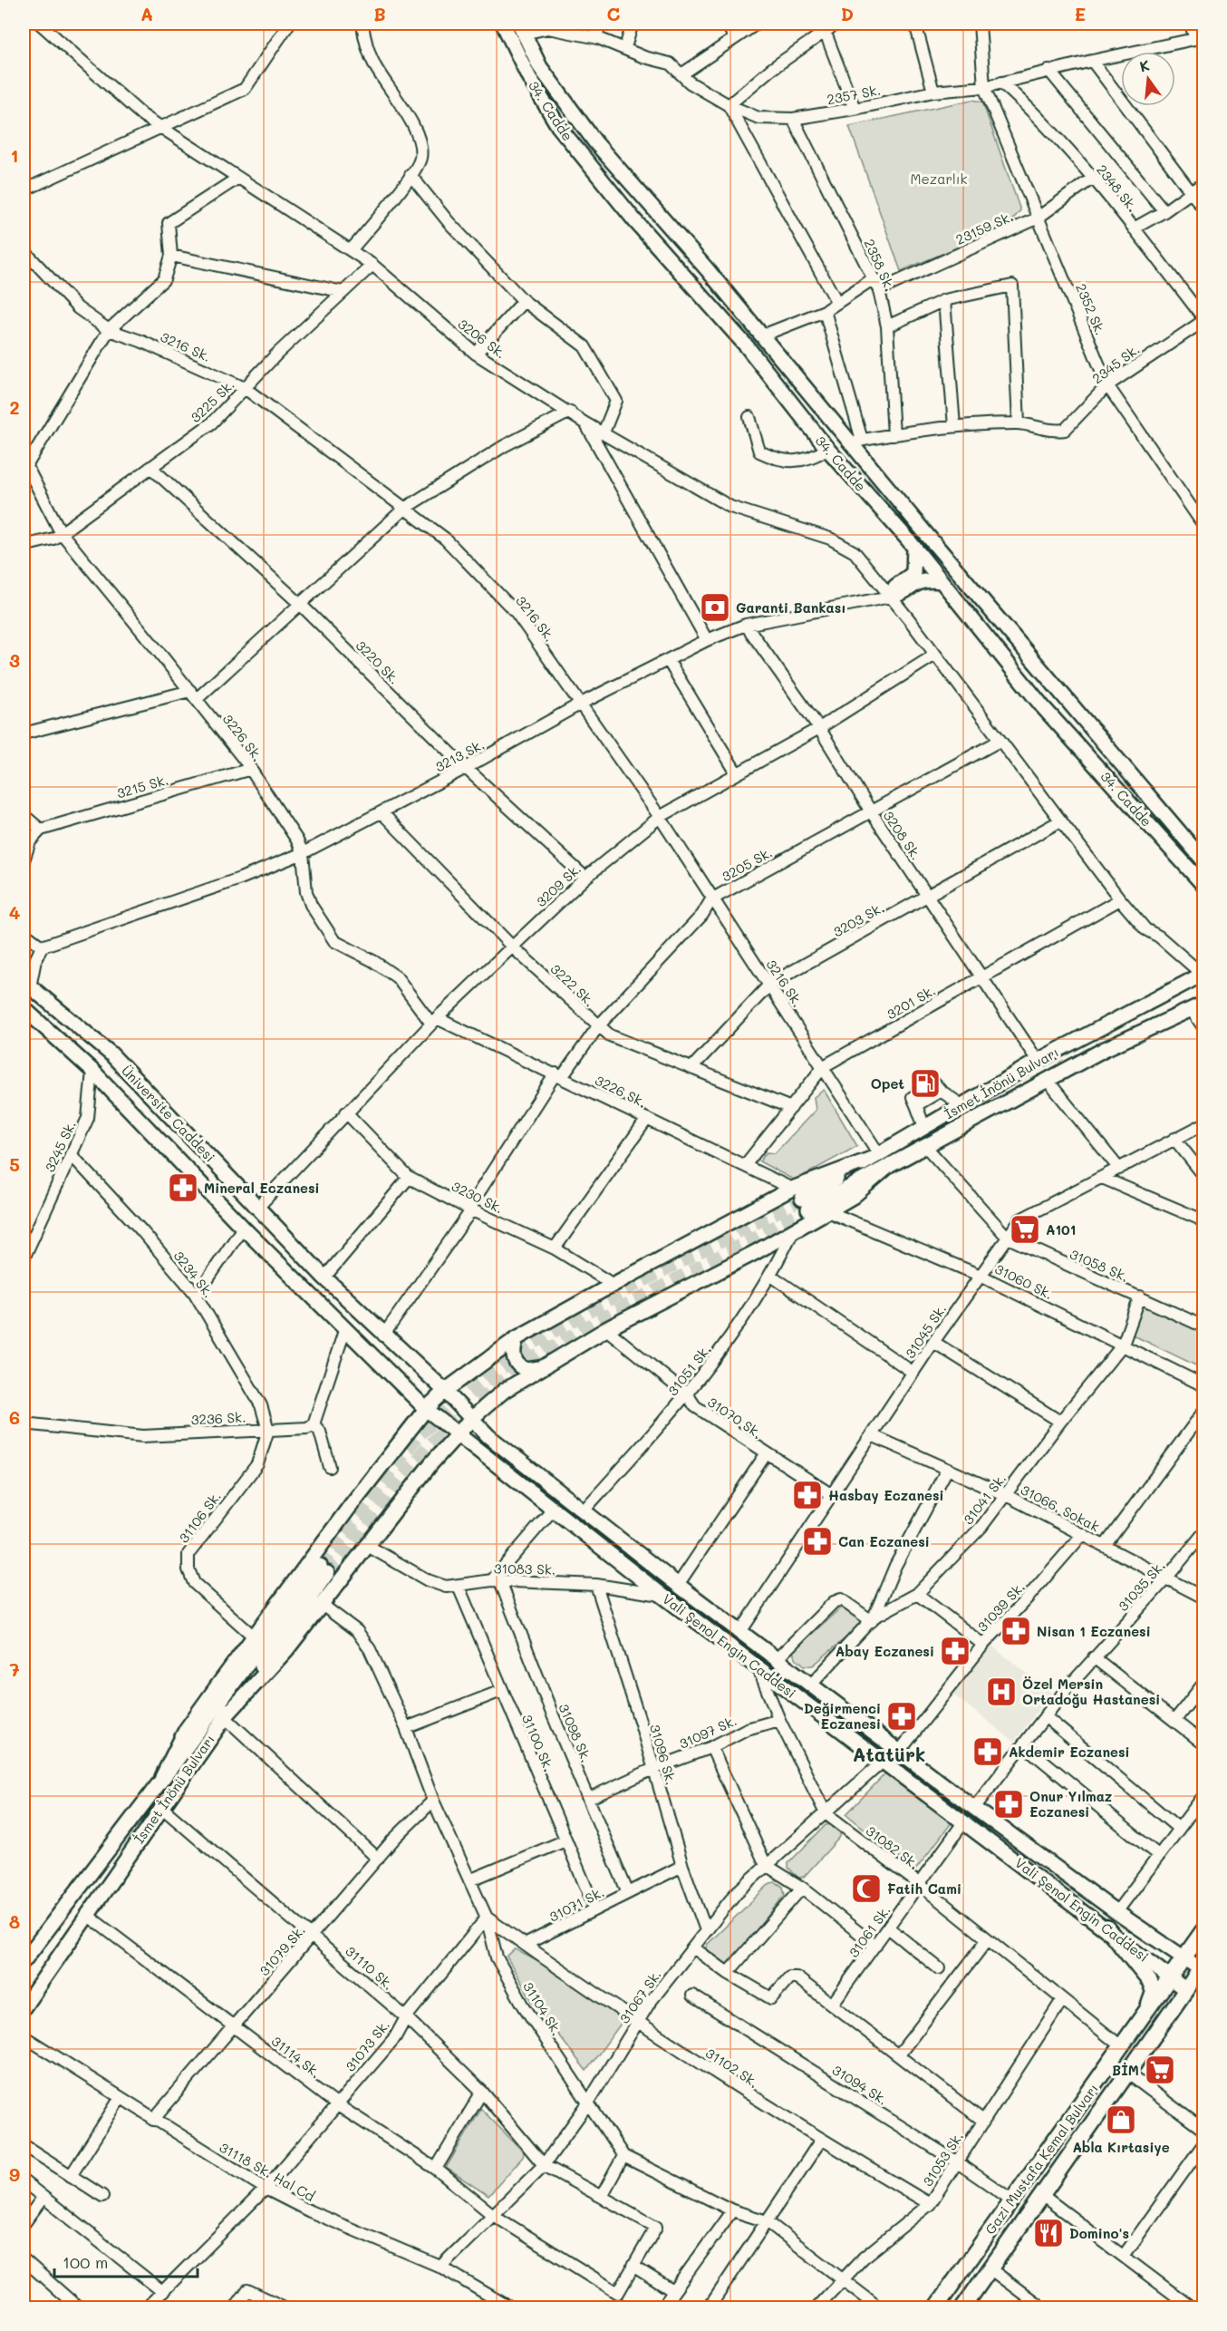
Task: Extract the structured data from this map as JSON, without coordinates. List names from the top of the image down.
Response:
{
  "streets": {
    "highway": ["Gazi Mustafa Kemal Bulvarı"],
    "main road": [
      "34. Cadde",
      "İsmet İnönü Bulvarı",
      "Üniversite Caddesi",
      "Vali Şenol Engin Caddesi"
    ],
    "street": [
      "2357 Sk.",
      "2348 Sk.",
      "23159 Sk.",
      "2358 Sk.",
      "2352 Sk.",
      "3206 Sk.",
      "3216 Sk.",
      "2345 Sk.",
      "3225 Sk.",
      "3220 Sk.",
      "3226 Sk.",
      "3213 Sk.",
      "3215 Sk.",
      "3208 Sk.",
      "3205 Sk.",
      "3209 Sk.",
      "3203 Sk.",
      "3222 Sk.",
      "3201 Sk.",
      "3245 Sk.",
      "3230 Sk.",
      "31058 Sk.",
      "3234 Sk.",
      "31060 Sk.",
      "31045 Sk.",
      "31051 Sk.",
      "31070 Sk.",
      "3236 Sk.",
      "31041 Sk.",
      "31066. Sokak",
      "31106 Sk.",
      "31083 Sk.",
      "31035 Sk.",
      "31039 Sk.",
      "31097 Sk.",
      "31098 Sk.",
      "31100 Sk.",
      "31096 Sk.",
      "31082 Sk.",
      "31071 Sk.",
      "31061 Sk.",
      "31079 Sk.",
      "31110 Sk.",
      "31067 Sk.",
      "31104 Sk.",
      "31073 Sk.",
      "31114 Sk.",
      "31102 Sk.",
      "31094 Sk.",
      "31053 Sk.",
      "31118 Sk. Hal Cd"
    ]
  },
  "crossings": [
    ["2357 Sk.", "34. Cadde"],
    ["2357 Sk.", "2348 Sk."],
    ["2357 Sk.", "2358 Sk."],
    ["2357 Sk.", "2352 Sk."],
    ["2348 Sk.", "23159 Sk."],
    ["2348 Sk.", "2345 Sk."],
    ["23159 Sk.", "2358 Sk."],
    ["23159 Sk.", "2352 Sk."],
    ["2352 Sk.", "2345 Sk."],
    ["3206 Sk.", "3225 Sk."],
    ["3206 Sk.", "3213 Sk."],
    ["3216 Sk.", "3225 Sk."],
    ["3216 Sk.", "3213 Sk."],
    ["3216 Sk.", "3205 Sk."],
    ["3216 Sk.", "3209 Sk."],
    ["3216 Sk.", "3203 Sk."],
    ["3216 Sk.", "3201 Sk."],
    ["3216 Sk.", "İsmet İnönü Bulvarı"],
    ["3225 Sk.", "3220 Sk."],
    ["3225 Sk.", "3226 Sk."],
    ["3220 Sk.", "3213 Sk."],
    ["3220 Sk.", "3209 Sk."],
    ["3226 Sk.", "3213 Sk."],
    ["3226 Sk.", "3215 Sk."],
    ["3226 Sk.", "3205 Sk."],
    ["3226 Sk.", "3209 Sk."],
    ["3226 Sk.", "3201 Sk."],
    ["3213 Sk.", "3208 Sk."],
    ["3213 Sk.", "3222 Sk."],
    ["3208 Sk.", "3205 Sk."],
    ["3208 Sk.", "3209 Sk."],
    ["3208 Sk.", "3203 Sk."],
    ["3208 Sk.", "3201 Sk."],
    ["3208 Sk.", "İsmet İnönü Bulvarı"],
    ["3205 Sk.", "3222 Sk."],
    ["3205 Sk.", "Üniversite Caddesi"],
    ["3205 Sk.", "3230 Sk."],
    ["3209 Sk.", "3222 Sk."],
    ["3209 Sk.", "Üniversite Caddesi"],
    ["3209 Sk.", "3230 Sk."],
    ["3203 Sk.", "3222 Sk."],
    ["3222 Sk.", "3201 Sk."],
    ["İsmet İnönü Bulvarı", "31058 Sk."],
    ["İsmet İnönü Bulvarı", "31110 Sk."],
    ["İsmet İnönü Bulvarı", "31114 Sk."],
    ["Üniversite Caddesi", "3245 Sk."],
    ["Üniversite Caddesi", "Vali Şenol Engin Caddesi"],
    ["3245 Sk.", "3234 Sk."],
    ["31058 Sk.", "31045 Sk."],
    ["31058 Sk.", "31041 Sk."],
    ["3234 Sk.", "3236 Sk."],
    ["3234 Sk.", "31106 Sk."],
    ["31060 Sk.", "31045 Sk."],
    ["31060 Sk.", "31041 Sk."],
    ["31045 Sk.", "31070 Sk."],
    ["31045 Sk.", "31066. Sokak"],
    ["31045 Sk.", "Vali Şenol Engin Caddesi"],
    ["31051 Sk.", "31070 Sk."],
    ["31051 Sk.", "Vali Şenol Engin Caddesi"],
    ["3236 Sk.", "31106 Sk."],
    ["31041 Sk.", "31066. Sokak"],
    ["31041 Sk.", "Vali Şenol Engin Caddesi"],
    ["31066. Sokak", "31035 Sk."],
    ["31066. Sokak", "31039 Sk."],
    ["31083 Sk.", "Vali Şenol Engin Caddesi"],
    ["31083 Sk.", "31098 Sk."],
    ["31083 Sk.", "31100 Sk."],
    ["31083 Sk.", "31096 Sk."],
    ["31035 Sk.", "Vali Şenol Engin Caddesi"],
    ["31039 Sk.", "Vali Şenol Engin Caddesi"],
    ["Vali Şenol Engin Caddesi", "31082 Sk."],
    ["Vali Şenol Engin Caddesi", "31061 Sk."],
    ["Vali Şenol Engin Caddesi", "31067 Sk."],
    ["Vali Şenol Engin Caddesi", "Gazi Mustafa Kemal Bulvarı"],
    ["31097 Sk.", "31098 Sk."],
    ["31097 Sk.", "31096 Sk."],
    ["31097 Sk.", "31082 Sk."],
    ["31098 Sk.", "31071 Sk."],
    ["31100 Sk.", "31071 Sk."],
    ["31096 Sk.", "31071 Sk."],
    ["31096 Sk.", "31067 Sk."],
    ["31082 Sk.", "31061 Sk."],
    ["31082 Sk.", "31067 Sk."],
    ["31082 Sk.", "31053 Sk."],
    ["31082 Sk.", "Gazi Mustafa Kemal Bulvarı"],
    ["31071 Sk.", "31102 Sk."],
    ["31079 Sk.", "31110 Sk."],
    ["31079 Sk.", "31104 Sk."],
    ["31079 Sk.", "31114 Sk."],
    ["31079 Sk.", "31118 Sk. Hal Cd"],
    ["31110 Sk.", "31067 Sk."],
    ["31110 Sk.", "31073 Sk."],
    ["31067 Sk.", "31104 Sk."],
    ["31067 Sk.", "31114 Sk."],
    ["31067 Sk.", "31102 Sk."],
    ["31067 Sk.", "31118 Sk. Hal Cd"],
    ["31104 Sk.", "31073 Sk."],
    ["31104 Sk.", "31053 Sk."],
    ["31073 Sk.", "31114 Sk."],
    ["31073 Sk.", "31118 Sk. Hal Cd"],
    ["31102 Sk.", "31053 Sk."],
    ["31094 Sk.", "31053 Sk."],
    ["31094 Sk.", "Gazi Mustafa Kemal Bulvarı"]
  ],
  "districts": ["Atatürk"],
  "parks": ["Mezarlık"],
  "places": {
    "bank": ["Garanti Bankası"],
    "fuel station": ["Opet"],
    "pharmacy": [
      "Mineral Eczanesi",
      "Hasbay Eczanesi",
      "Can Eczanesi",
      "Nisan 1 Eczanesi",
      "Abay Eczanesi",
      "Değirmenci Eczanesi",
      "Akdemir Eczanesi",
      "Onur Yılmaz Eczanesi"
    ],
    "supermarket": ["A101", "BİM"],
    "hospital": ["Özel Mersin Ortadoğu Hastanesi"],
    "mosque": ["Fatih Cami"],
    "shop": ["Abla Kırtasiye"],
    "restaurant": ["Domino's"]
  },
  "scale_bar": "100 m",
  "north": "top",
  "grid": {
    "columns": [
      "A",
      "B",
      "C",
      "D",
      "E"
    ],
    "rows": [
      "1",
      "2",
      "3",
      "4",
      "5",
      "6",
      "7",
      "8",
      "9"
    ]
  }
}
